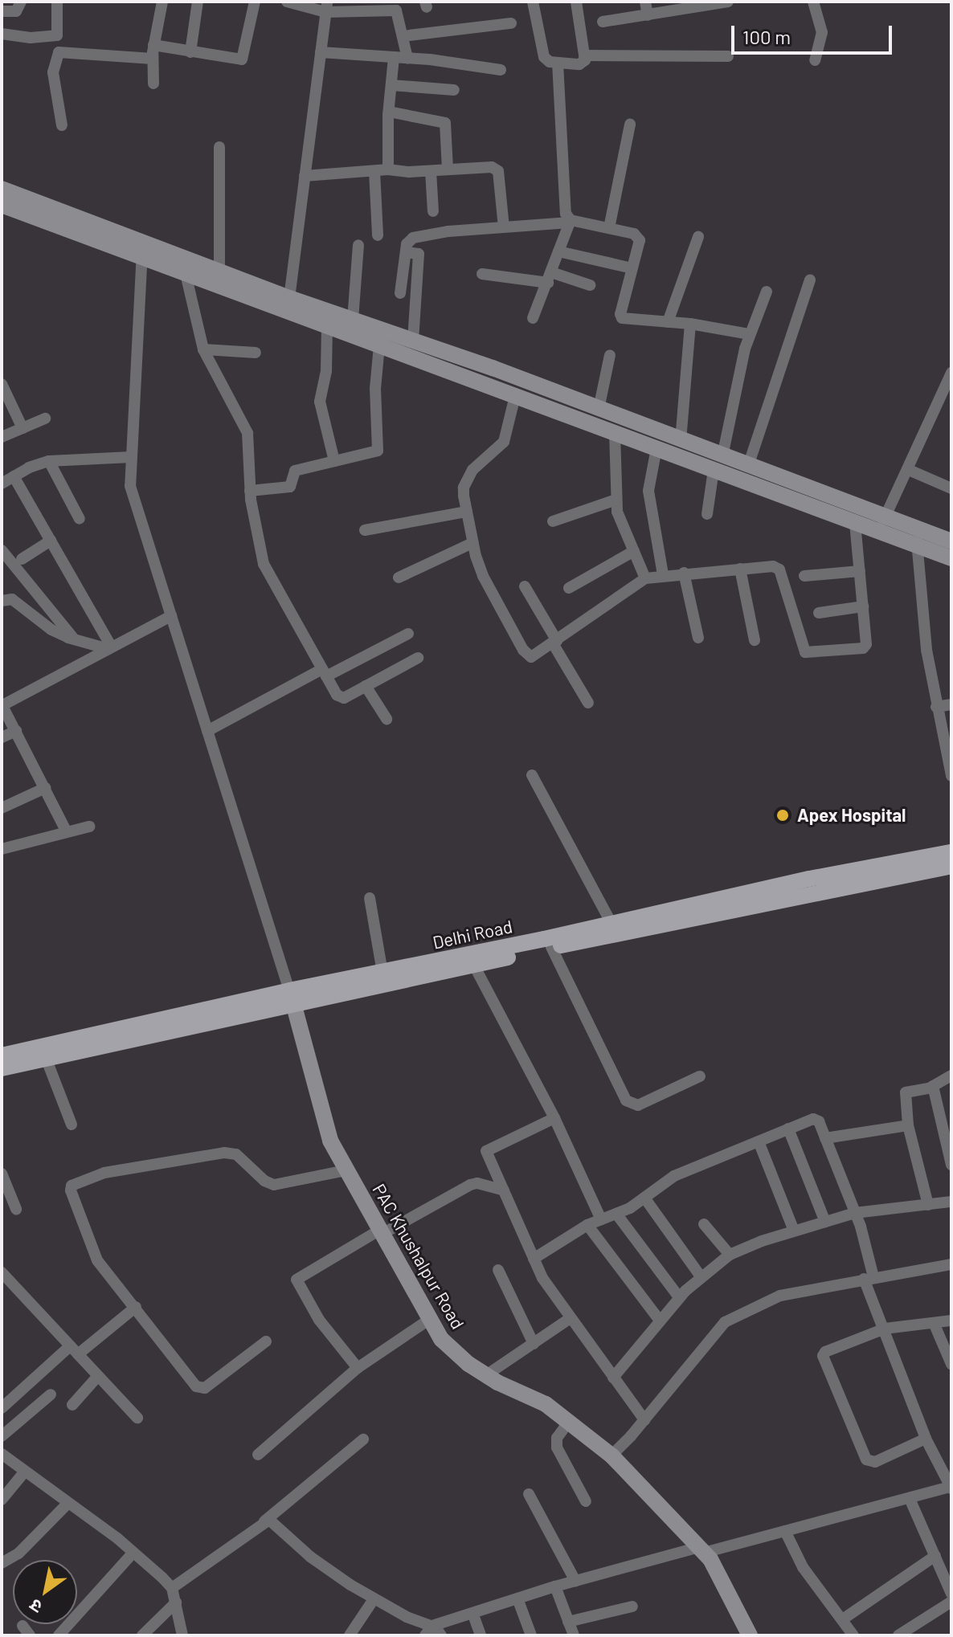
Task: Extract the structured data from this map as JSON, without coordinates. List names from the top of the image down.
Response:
{
  "streets": {
    "main road": ["Delhi Road"],
    "street": ["PAC Khushalpur Road"]
  },
  "crossings": [
    ["Delhi Road", "PAC Khushalpur Road"]
  ],
  "places": ["Apex Hospital"],
  "scale_bar": "100 m",
  "north": "bottom left"
}
